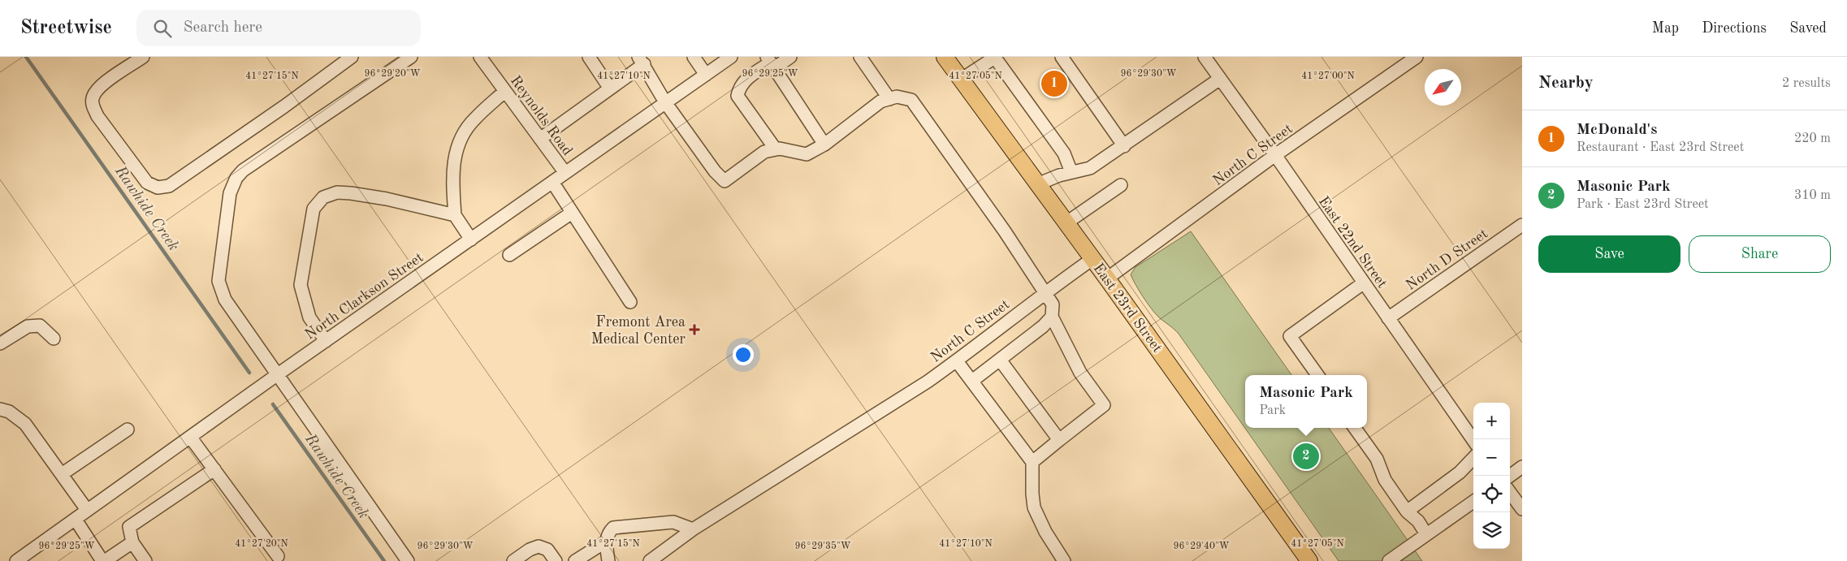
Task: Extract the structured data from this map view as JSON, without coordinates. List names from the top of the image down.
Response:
{
  "streets": {
    "main road": ["East 23rd Street"],
    "street": [
      "Reynolds Road",
      "North C Street",
      "East 22nd Street",
      "North D Street",
      "North Clarkson Street"
    ]
  },
  "crossings": [
    ["Reynolds Road", "North Clarkson Street"],
    ["North C Street", "East 22nd Street"],
    ["North C Street", "East 23rd Street"],
    ["East 22nd Street", "North D Street"]
  ],
  "water": ["Rawhide Creek"],
  "places": {
    "health": ["Fremont Area Medical Center"]
  },
  "north": "bottom left",
  "page": {
    "header": "Streetwise",
    "search": "Search here",
    "nav": ["Map", "Directions", "Saved"],
    "heading": ["Nearby", "2 results"],
    "pins": ["1", "2"],
    "list": [
      {
        "mark": "1",
        "name": "McDonald's",
        "note": "Restaurant · East 23rd Street",
        "value": "220 m"
      },
      {
        "mark": "2",
        "name": "Masonic Park",
        "note": "Park · East 23rd Street",
        "value": "310 m"
      }
    ],
    "buttons": ["Save", "Share"],
    "popup": ["Masonic Park", "Park"],
    "map_buttons": ["+", "−"]
  },
  "coordinates": [
    "96°29'30\"W",
    "96°29'20\"W",
    "96°29'25\"W",
    "41°27'00\"N",
    "41°27'15\"N",
    "41°27'10\"N",
    "41°27'05\"N",
    "41°27'20\"N",
    "96°29'35\"W",
    "96°29'40\"W"
  ]
}
